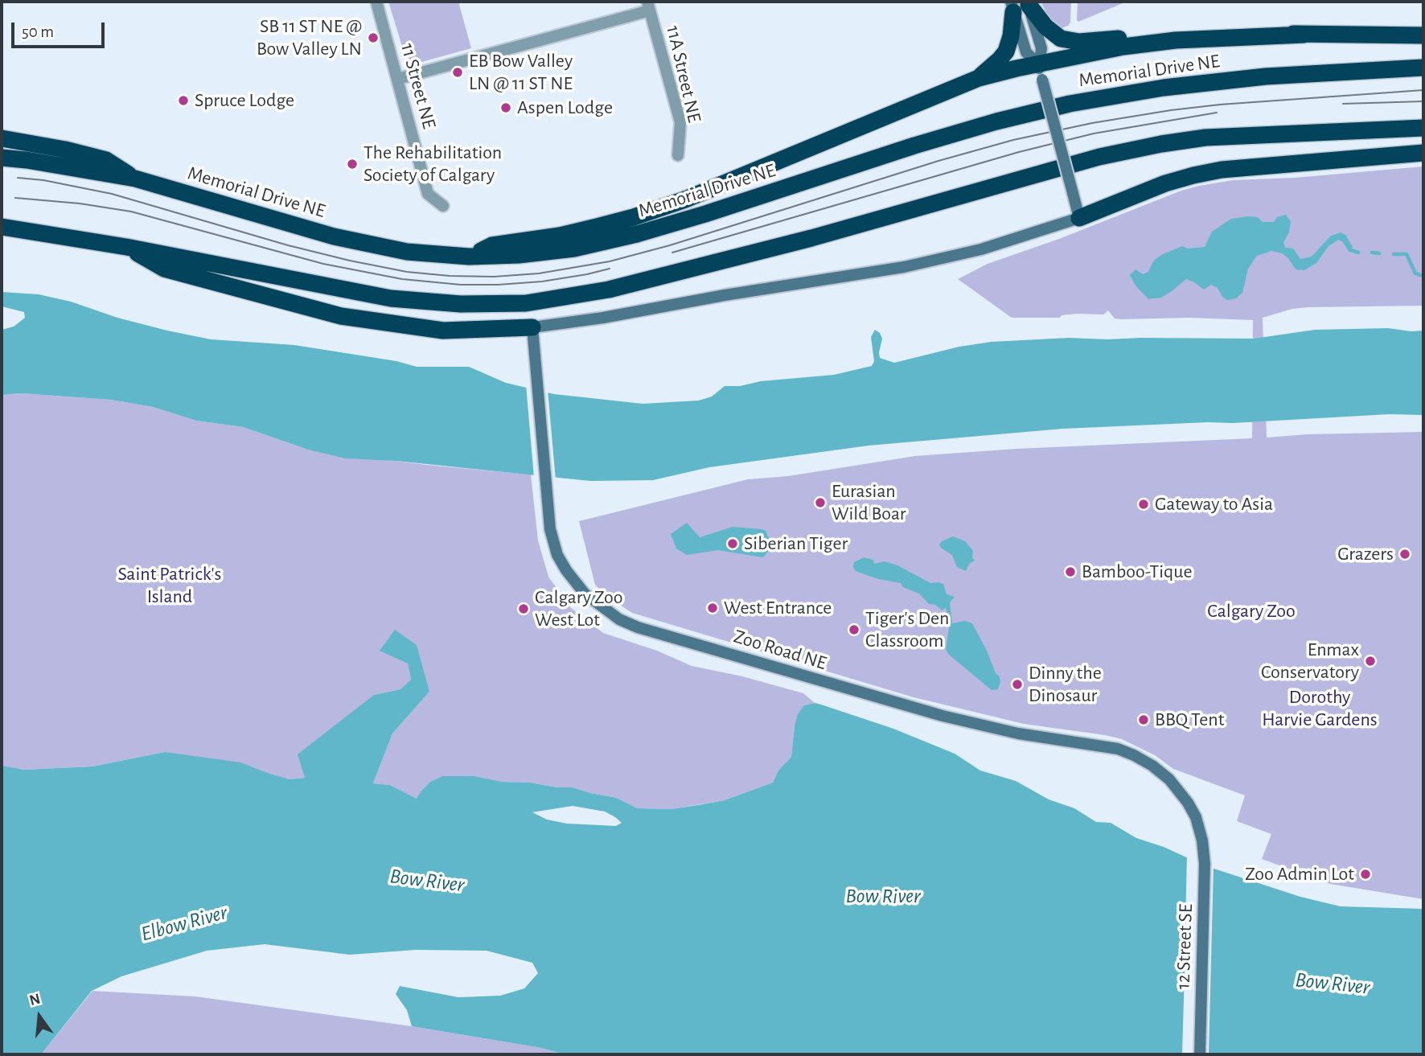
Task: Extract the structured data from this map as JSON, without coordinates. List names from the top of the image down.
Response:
{
  "streets": {
    "highway": ["Memorial Drive NE"],
    "street": [
      "11A Street NE",
      "11 Street NE",
      "Zoo Road NE",
      "12 Street SE"
    ]
  },
  "crossings": [
    ["Zoo Road NE", "12 Street SE"]
  ],
  "water": ["Bow River", "Elbow River"],
  "parks": ["Saint Patrick's Island", "Calgary Zoo", "Dorothy Harvie Gardens"],
  "places": [
    "SB 11 ST NE @ Bow Valley LN",
    "EB Bow Valley LN @ 11 ST NE",
    "Spruce Lodge",
    "Aspen Lodge",
    "The Rehabilitation Society of Calgary",
    "Eurasian Wild Boar",
    "Gateway to Asia",
    "Siberian Tiger",
    "Grazers",
    "Bamboo-Tique",
    "West Entrance",
    "Calgary Zoo West Lot",
    "Tiger's Den Classroom",
    "Enmax Conservatory",
    "Dinny the Dinosaur",
    "BBQ Tent",
    "Zoo Admin Lot"
  ],
  "scale_bar": "50 m",
  "north": "top"
}
